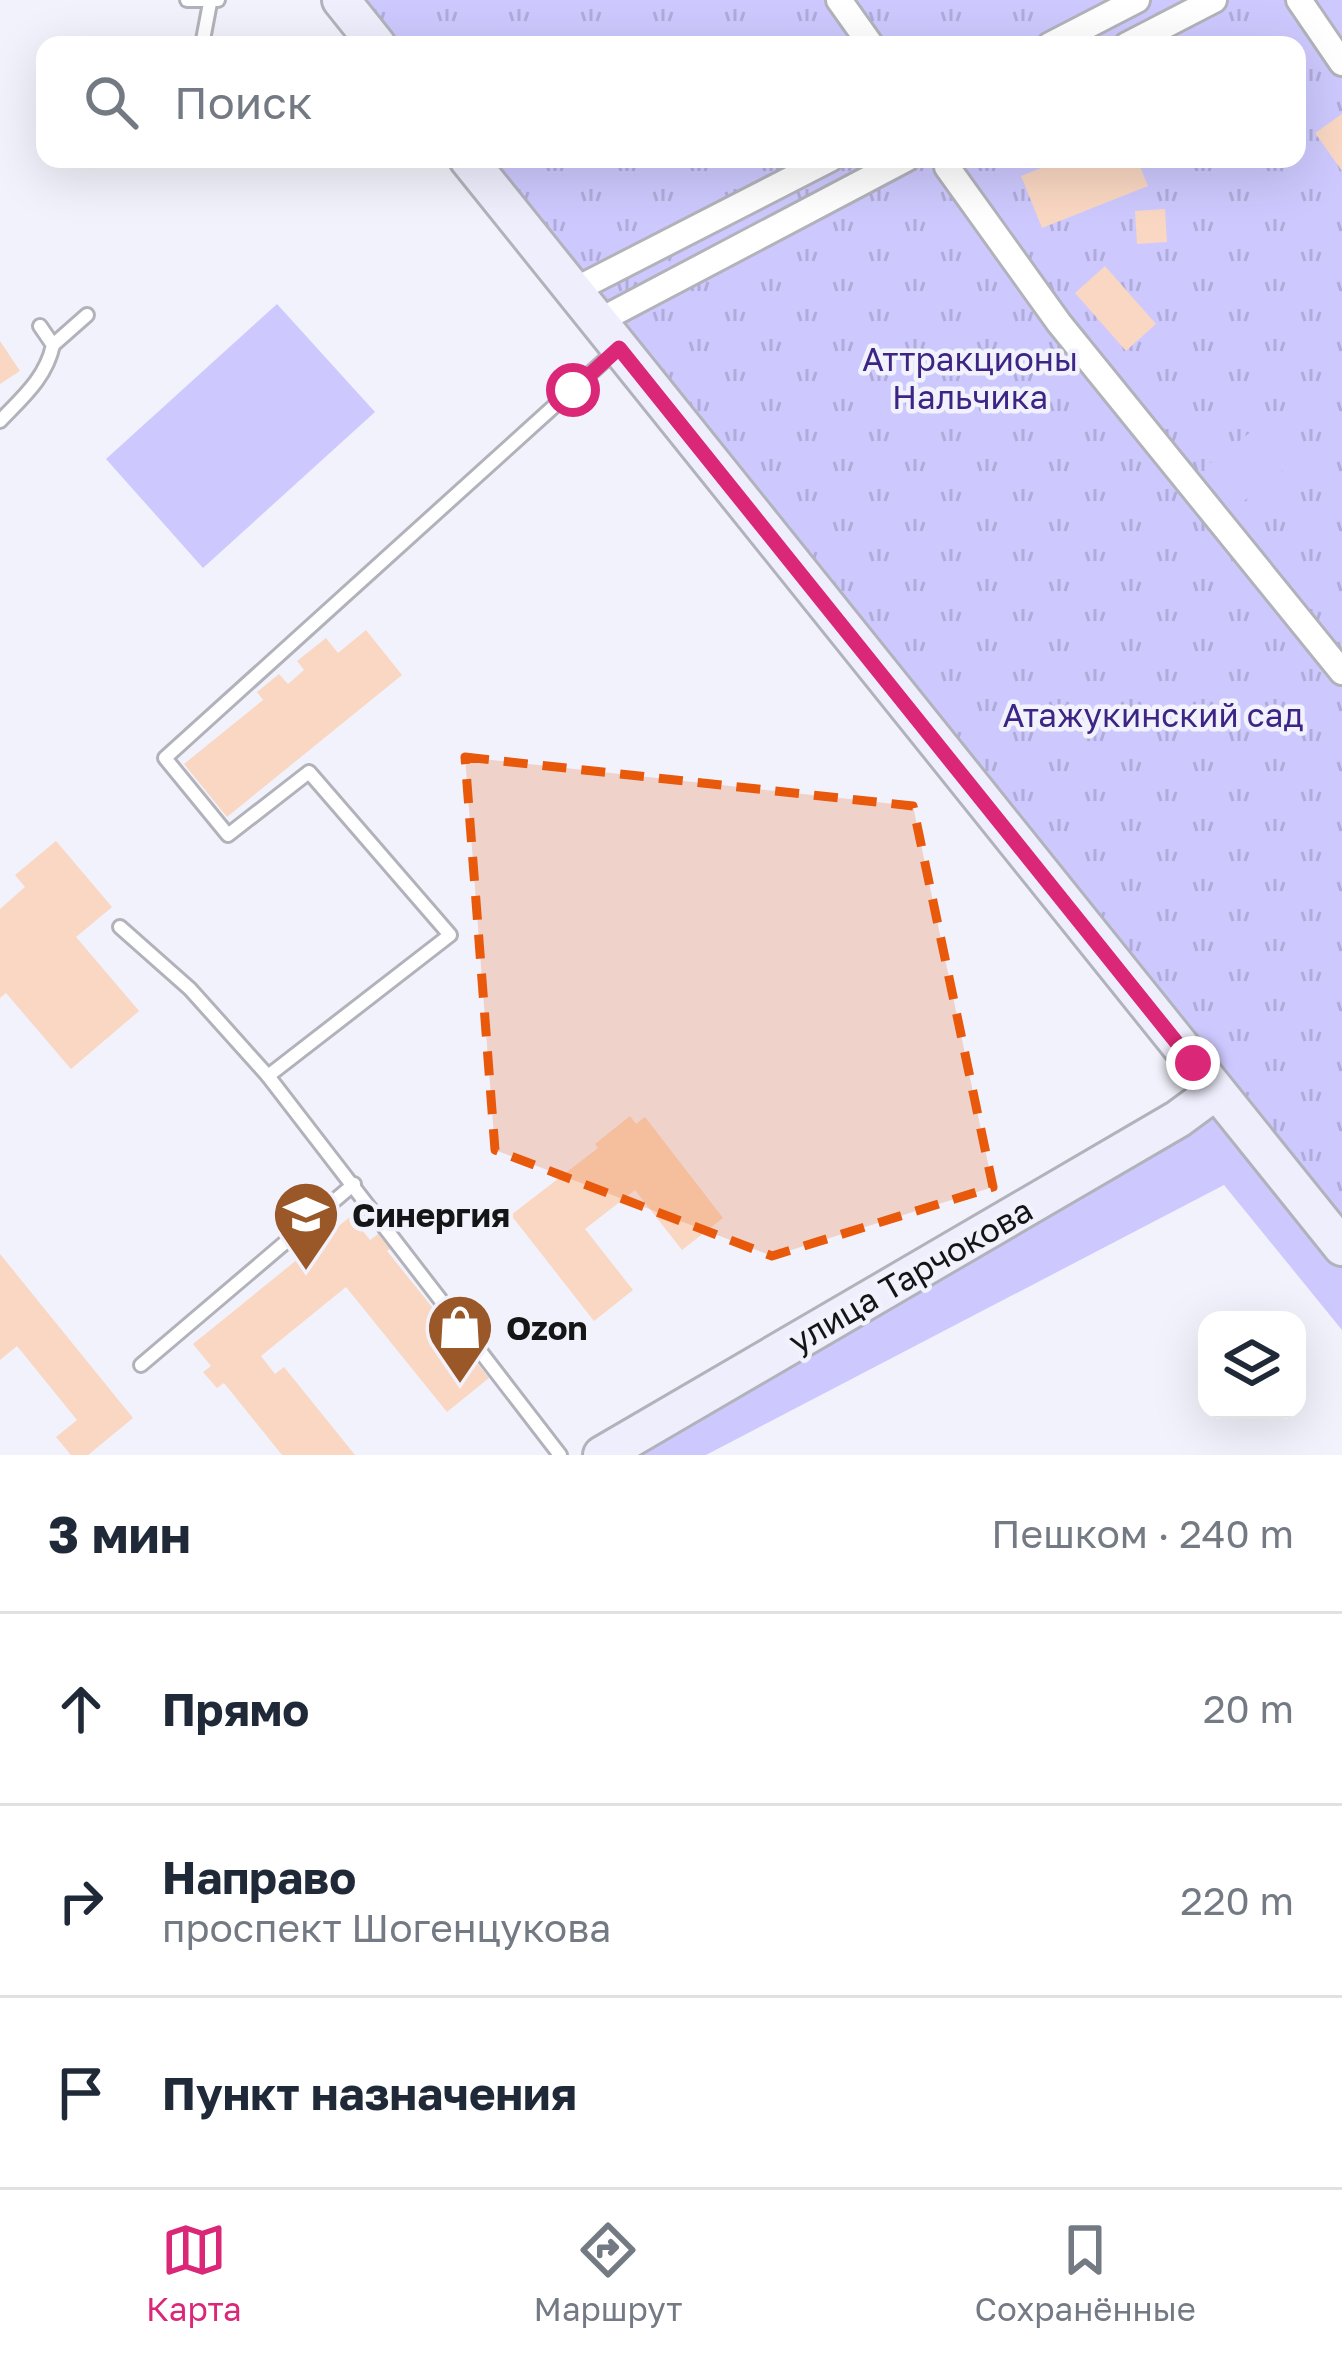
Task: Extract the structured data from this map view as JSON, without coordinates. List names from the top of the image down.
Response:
{
  "streets": {
    "street": ["улица Тарчокова"]
  },
  "parks": ["Аттракционы Нальчика", "Атажукинский сад"],
  "places": {
    "school or university": ["Синергия"],
    "shop": ["Ozon"]
  },
  "page": {
    "search": "Поиск",
    "heading": ["3 мин", "Пешком · 240 m"],
    "list": [
      ["Прямо", "20 m"],
      ["Направо", "проспект Шогенцукова", "220 m"],
      "Пункт назначения"
    ],
    "nav": ["Карта", "Маршрут", "Сохранённые"]
  }
}
